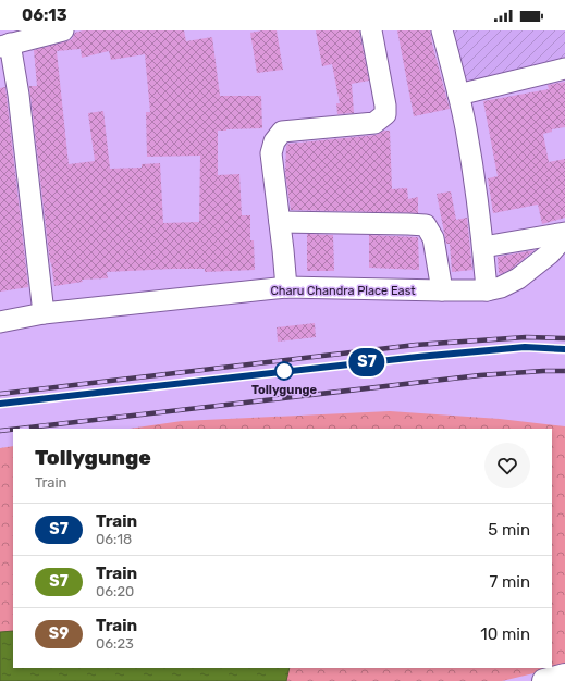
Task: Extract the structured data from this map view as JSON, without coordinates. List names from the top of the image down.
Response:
{
  "streets": {
    "street": ["Charu Chandra Place East"]
  },
  "places": ["Tollygunge"],
  "page": {
    "status": "06:13",
    "on_map": "S7",
    "heading": ["Tollygunge", "Train"],
    "list": [
      {
        "mark": "S7",
        "name": "Train",
        "note": "06:18",
        "value": "5 min"
      },
      {
        "mark": "S7",
        "name": "Train",
        "note": "06:20",
        "value": "7 min"
      },
      {
        "mark": "S9",
        "name": "Train",
        "note": "06:23",
        "value": "10 min"
      }
    ]
  }
}
